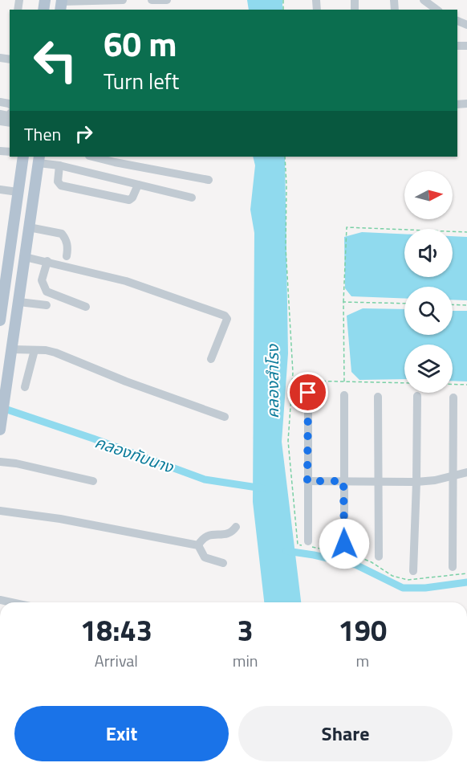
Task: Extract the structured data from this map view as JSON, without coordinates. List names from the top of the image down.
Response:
{
  "water": ["คลองสำโรง", "คลองทับนาง"],
  "north": "right",
  "page": {
    "turn": ["60 m", "Turn left"],
    "then": "Then",
    "eta": [
      "18:43",
      "Arrival",
      "3",
      "min",
      "190",
      "m"
    ],
    "buttons": ["Exit", "Share"]
  }
}
